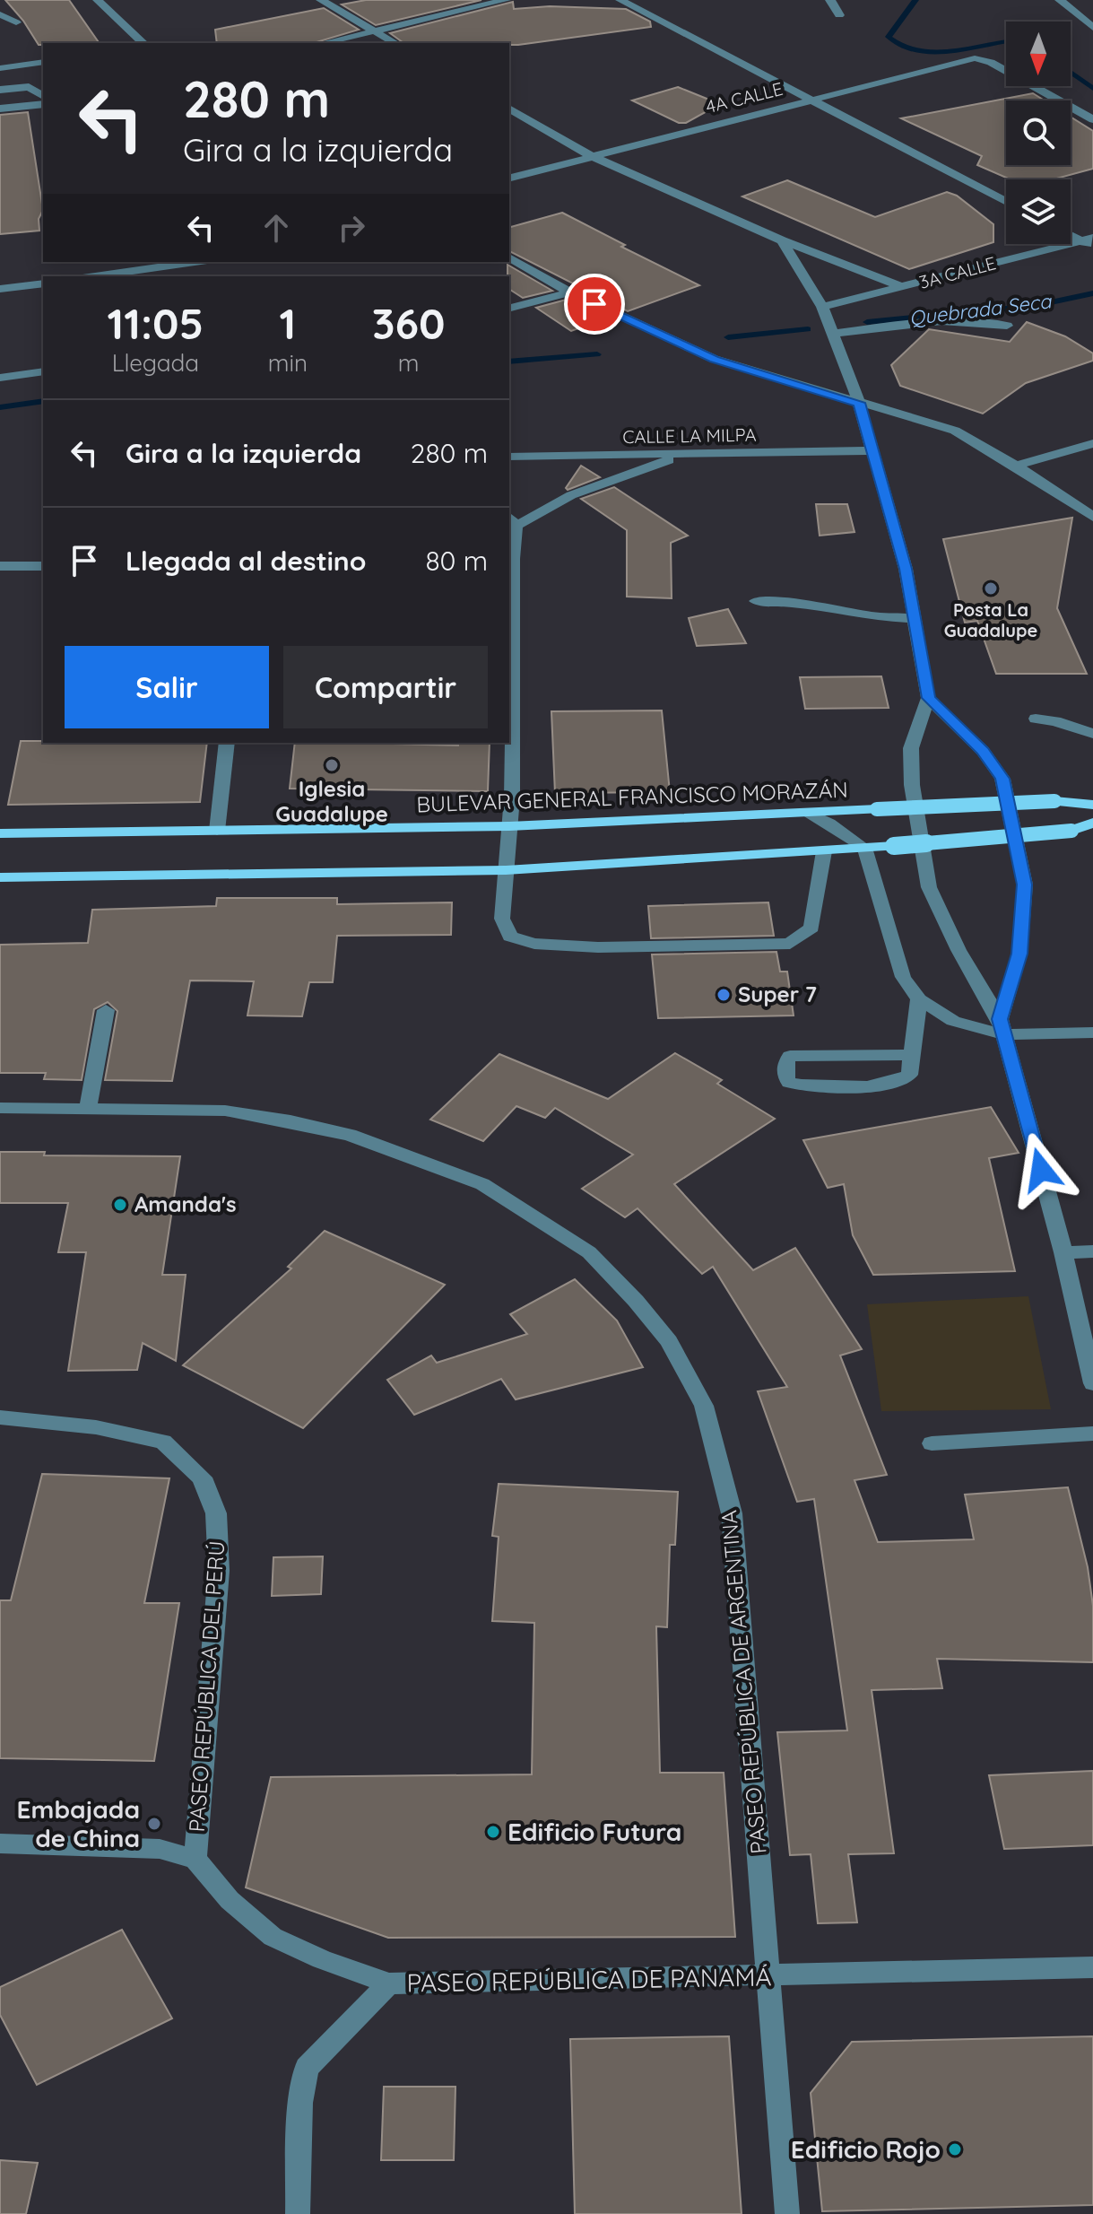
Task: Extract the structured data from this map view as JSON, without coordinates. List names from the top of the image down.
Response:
{
  "streets": {
    "main road": ["BULEVAR GENERAL FRANCISCO MORAZÁN"],
    "street": [
      "4A CALLE",
      "3A CALLE",
      "CALLE LA MILPA",
      "PASEO REPÚBLICA DE ARGENTINA",
      "PASEO REPÚBLICA DEL PERÚ",
      "PASEO REPÚBLICA DE PANAMÁ"
    ]
  },
  "crossings": [
    ["PASEO REPÚBLICA DE ARGENTINA", "PASEO REPÚBLICA DE PANAMÁ"],
    ["PASEO REPÚBLICA DEL PERÚ", "PASEO REPÚBLICA DE PANAMÁ"]
  ],
  "water": ["Quebrada Seca"],
  "places": [
    "Posta La Guadalupe",
    "Iglesia Guadalupe",
    "Super 7",
    "Amanda's",
    "Embajada de China",
    "Edificio Futura",
    "Edificio Rojo"
  ],
  "north": "bottom",
  "page": {
    "turn": ["280 m", "Gira a la izquierda"],
    "eta": [
      "11:05",
      "Llegada",
      "1",
      "min",
      "360",
      "m"
    ],
    "list": [
      {
        "name": "Gira a la izquierda",
        "value": "280 m"
      },
      {
        "name": "Llegada al destino",
        "value": "80 m"
      }
    ],
    "buttons": ["Salir", "Compartir"]
  }
}
